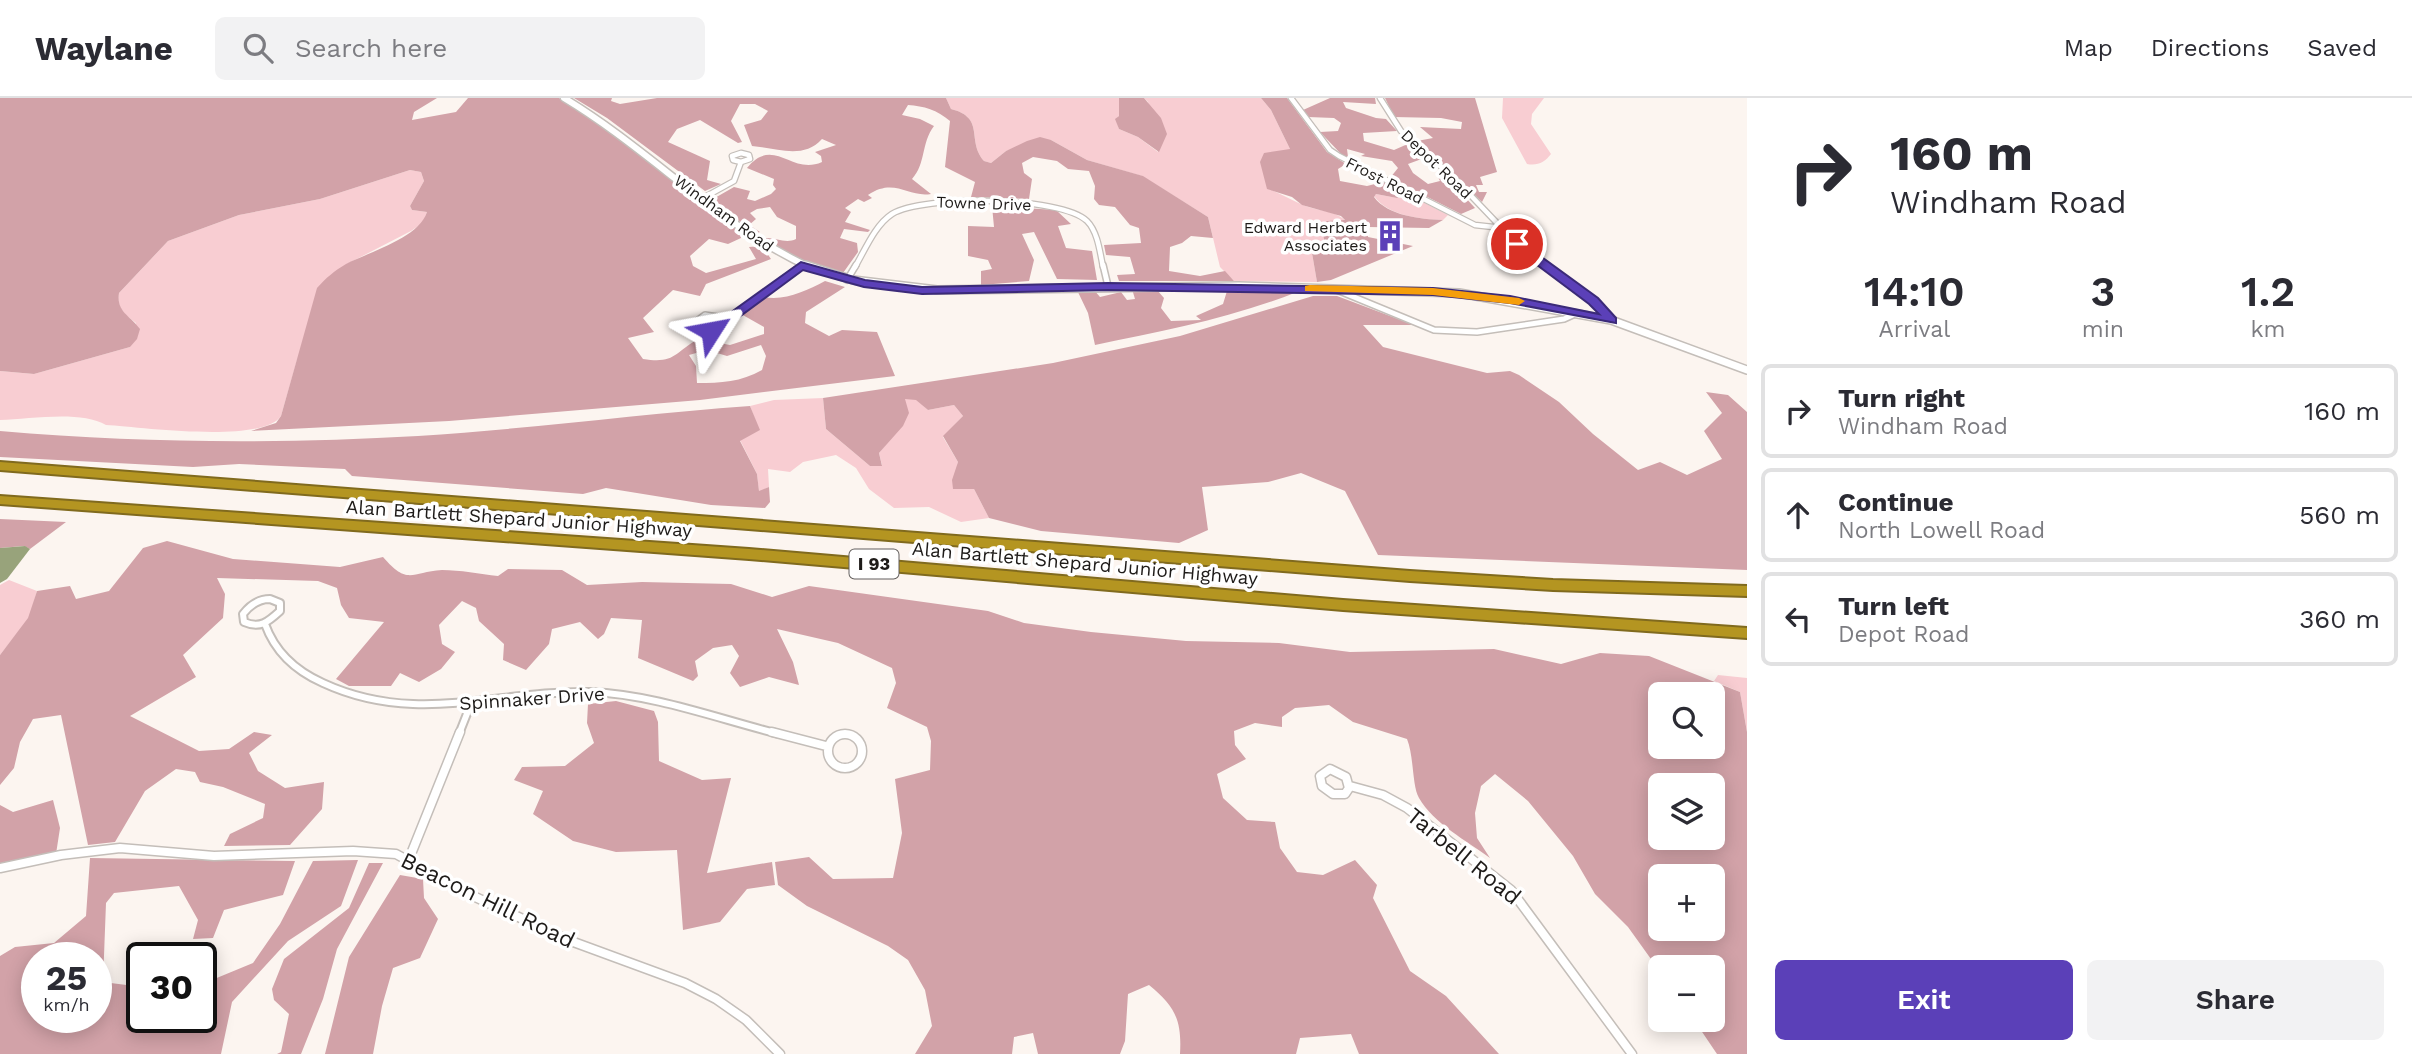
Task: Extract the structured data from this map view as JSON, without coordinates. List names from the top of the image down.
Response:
{
  "streets": {
    "highway": ["Alan Bartlett Shepard Junior Highway", "I 93"],
    "street": [
      "Depot Road",
      "Frost Road",
      "Towne Drive",
      "Windham Road",
      "Spinnaker Drive",
      "Tarbell Road",
      "Beacon Hill Road"
    ]
  },
  "crossings": [
    ["Depot Road", "Frost Road"],
    ["Depot Road", "Windham Road"],
    ["Towne Drive", "Windham Road"]
  ],
  "places": {
    "building": ["Edward Herbert Associates"]
  },
  "page": {
    "header": "Waylane",
    "search": "Search here",
    "nav": ["Map", "Directions", "Saved"],
    "turn": ["160 m", "Windham Road"],
    "eta": [
      "14:10",
      "Arrival",
      "3",
      "min",
      "1.2",
      "km"
    ],
    "list": [
      {
        "name": "Turn right",
        "note": "Windham Road",
        "value": "160 m"
      },
      {
        "name": "Continue",
        "note": "North Lowell Road",
        "value": "560 m"
      },
      {
        "name": "Turn left",
        "note": "Depot Road",
        "value": "360 m"
      }
    ],
    "map_buttons": ["+", "−"],
    "speed": "25 km/h",
    "limit": "30",
    "buttons": ["Exit", "Share"]
  }
}
